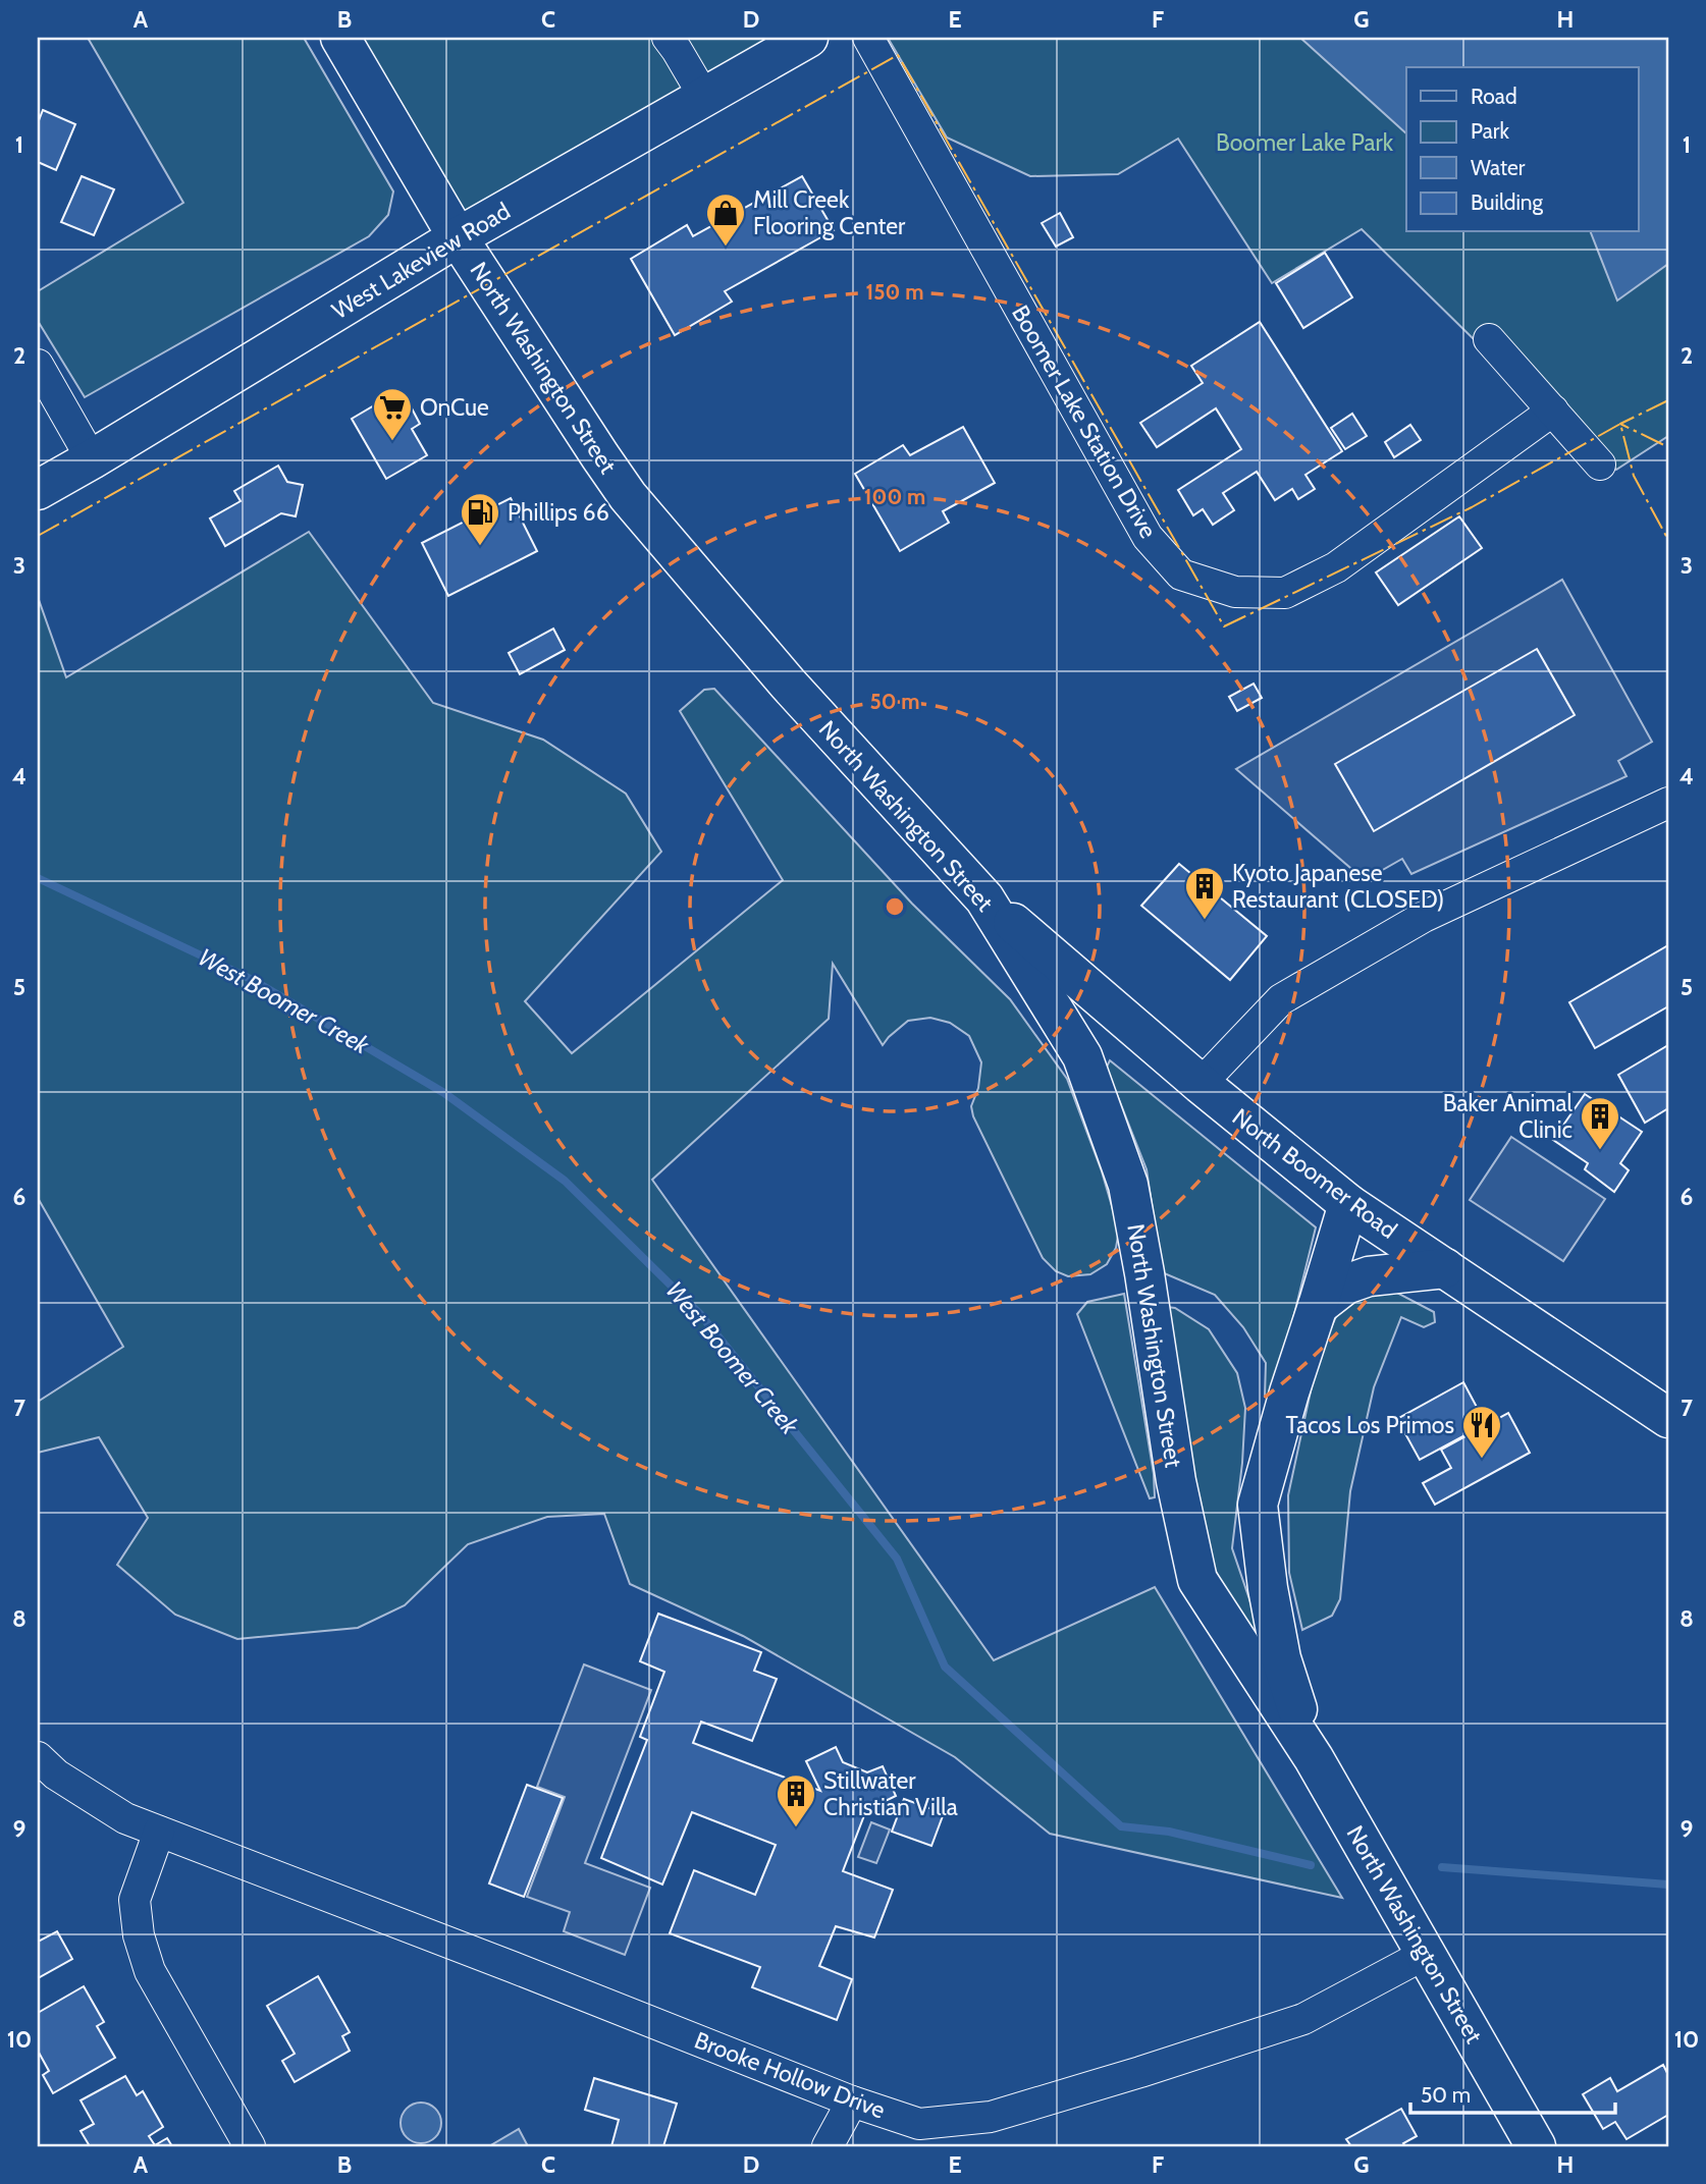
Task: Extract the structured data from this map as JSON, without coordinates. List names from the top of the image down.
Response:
{
  "streets": {
    "main road": ["West Lakeview Road", "North Washington Street", "North Boomer Road"],
    "street": ["Boomer Lake Station Drive", "Brooke Hollow Drive"]
  },
  "crossings": [
    ["West Lakeview Road", "North Washington Street"],
    ["North Washington Street", "North Boomer Road"],
    ["North Washington Street", "Brooke Hollow Drive"]
  ],
  "water": ["West Boomer Creek"],
  "parks": ["Boomer Lake Park"],
  "places": {
    "shop": ["Mill Creek Flooring Center"],
    "supermarket": ["OnCue"],
    "fuel station": ["Phillips 66"],
    "building": ["Kyoto Japanese Restaurant (CLOSED)", "Baker Animal Clinic", "Stillwater Christian Villa"],
    "restaurant": ["Tacos Los Primos"]
  },
  "legend": [
    "Road",
    "Park",
    "Water",
    "Building"
  ],
  "scale_bar": "50 m",
  "grid": {
    "columns": [
      "A",
      "B",
      "C",
      "D",
      "E",
      "F",
      "G",
      "H"
    ],
    "rows": [
      "1",
      "2",
      "3",
      "4",
      "5",
      "6",
      "7",
      "8",
      "9",
      "10"
    ]
  },
  "rings": ["150 m", "100 m", "50 m"]
}
